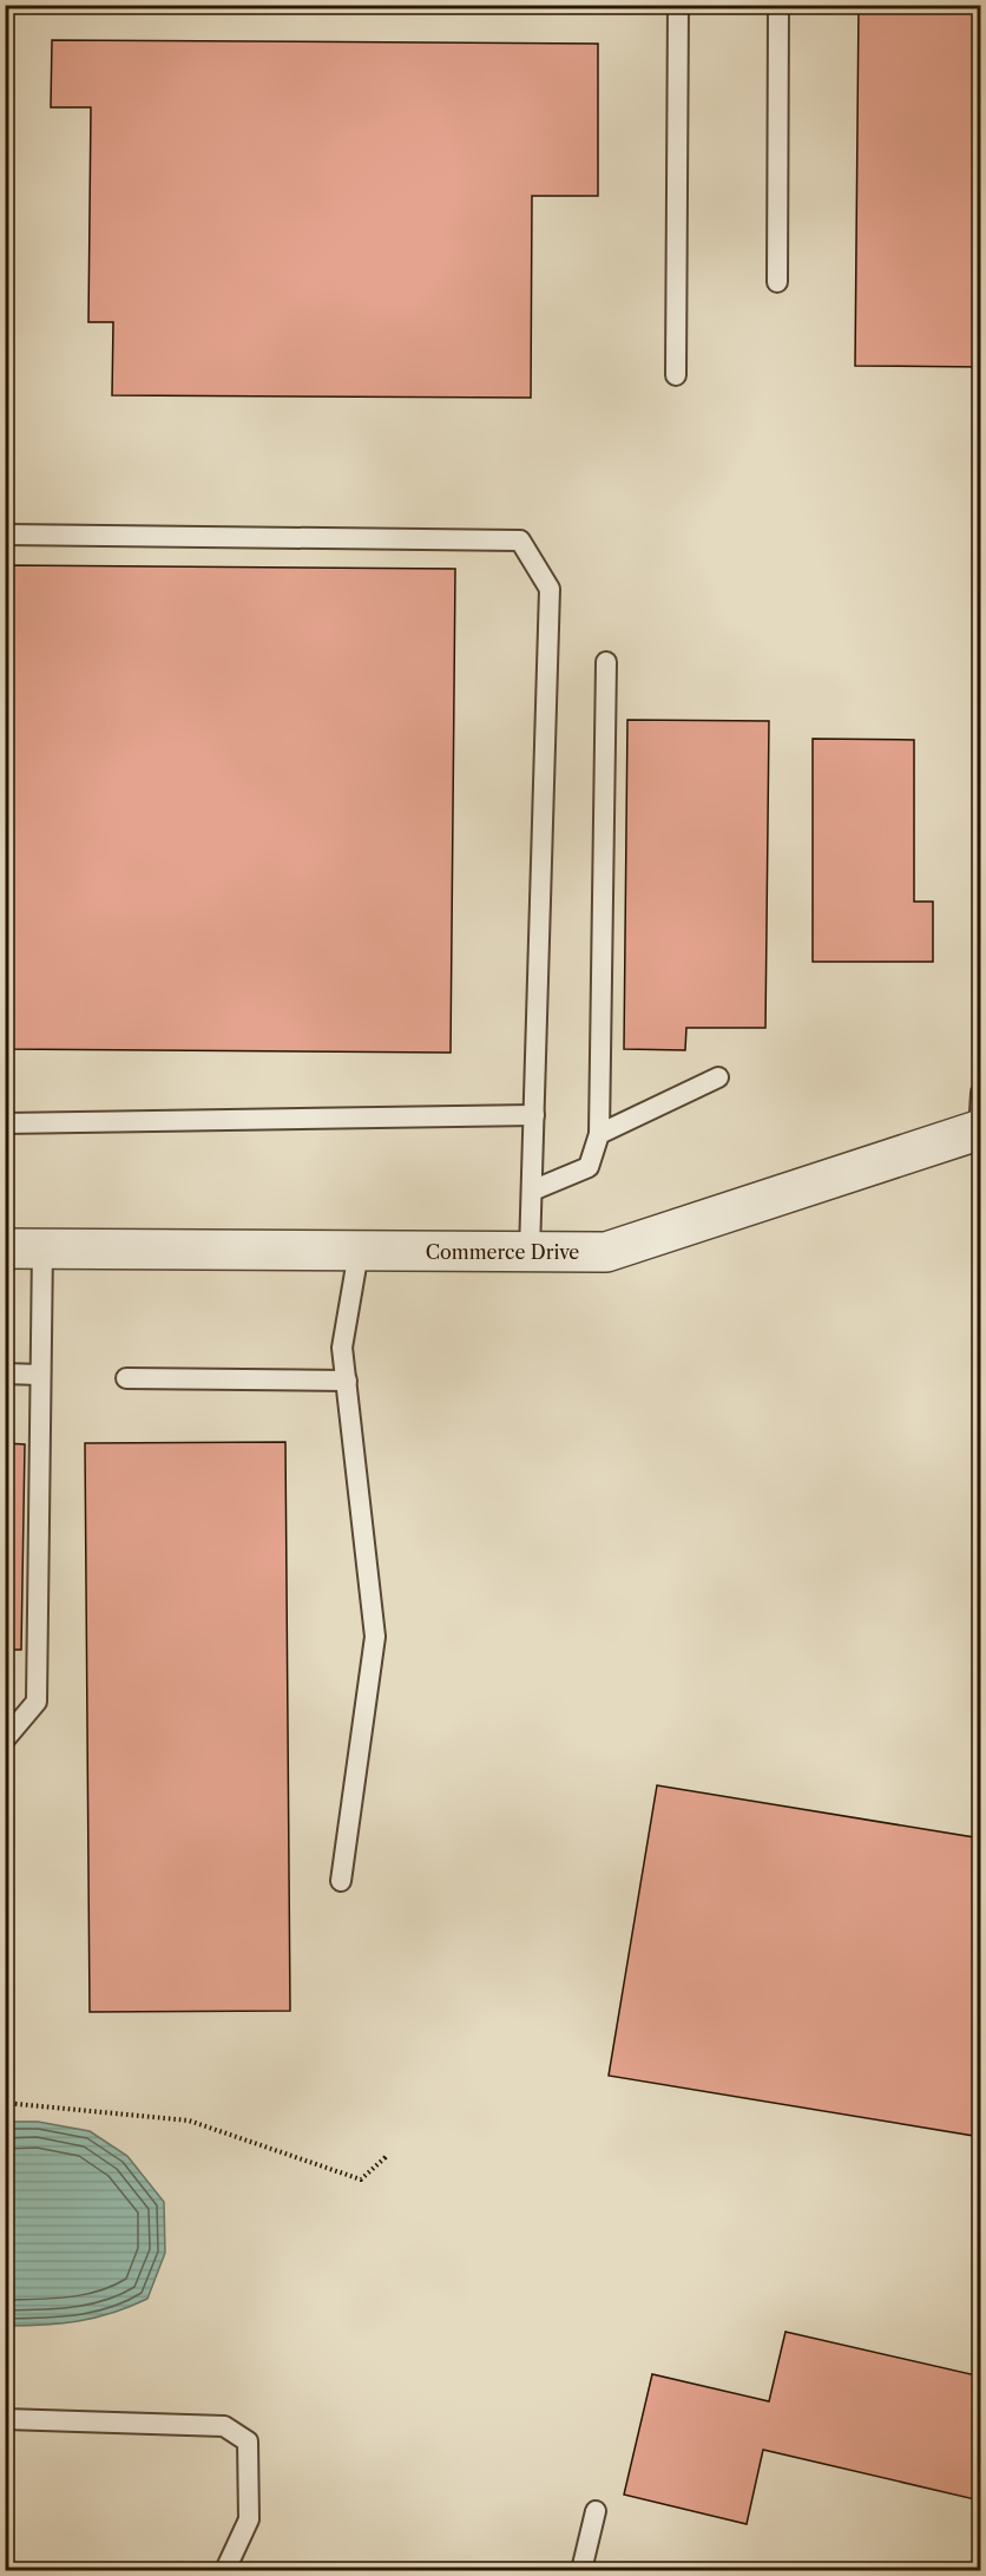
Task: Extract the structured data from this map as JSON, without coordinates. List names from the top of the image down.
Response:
{
  "streets": {
    "street": ["Commerce Drive"]
  }
}
